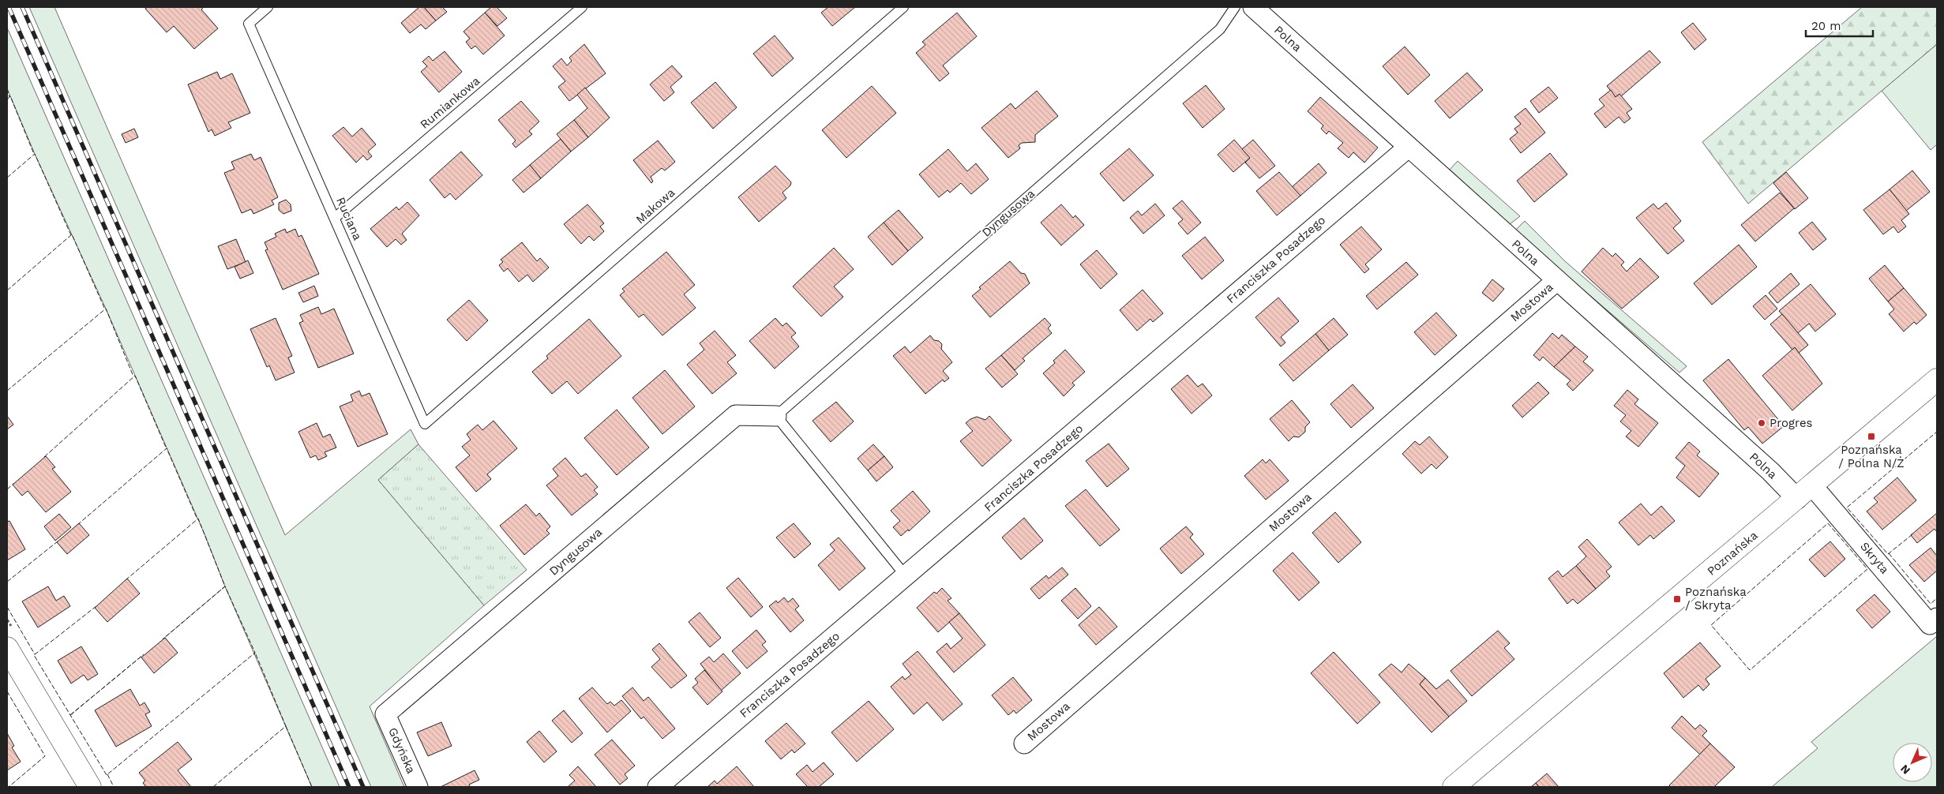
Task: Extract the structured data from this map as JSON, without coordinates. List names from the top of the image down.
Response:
{
  "streets": {
    "main road": ["Poznańska"],
    "street": [
      "Polna",
      "Dyngusowa",
      "Franciszka Posadzego",
      "Mostowa",
      "Skryta",
      "Gdyńska"
    ],
    "lane": ["Rumiankowa", "Makowa", "Ruciana"]
  },
  "crossings": [
    ["Polna", "Franciszka Posadzego"],
    ["Polna", "Mostowa"],
    ["Polna", "Poznańska"],
    ["Polna", "Skryta"],
    ["Rumiankowa", "Ruciana"],
    ["Makowa", "Ruciana"],
    ["Dyngusowa", "Gdyńska"],
    ["Poznańska", "Skryta"]
  ],
  "places": {
    "other": ["Progres"],
    "transit": ["Poznańska / Polna N/Ż", "Poznańska / Skryta"]
  },
  "scale_bar": "20 m",
  "north": "bottom left"
}
